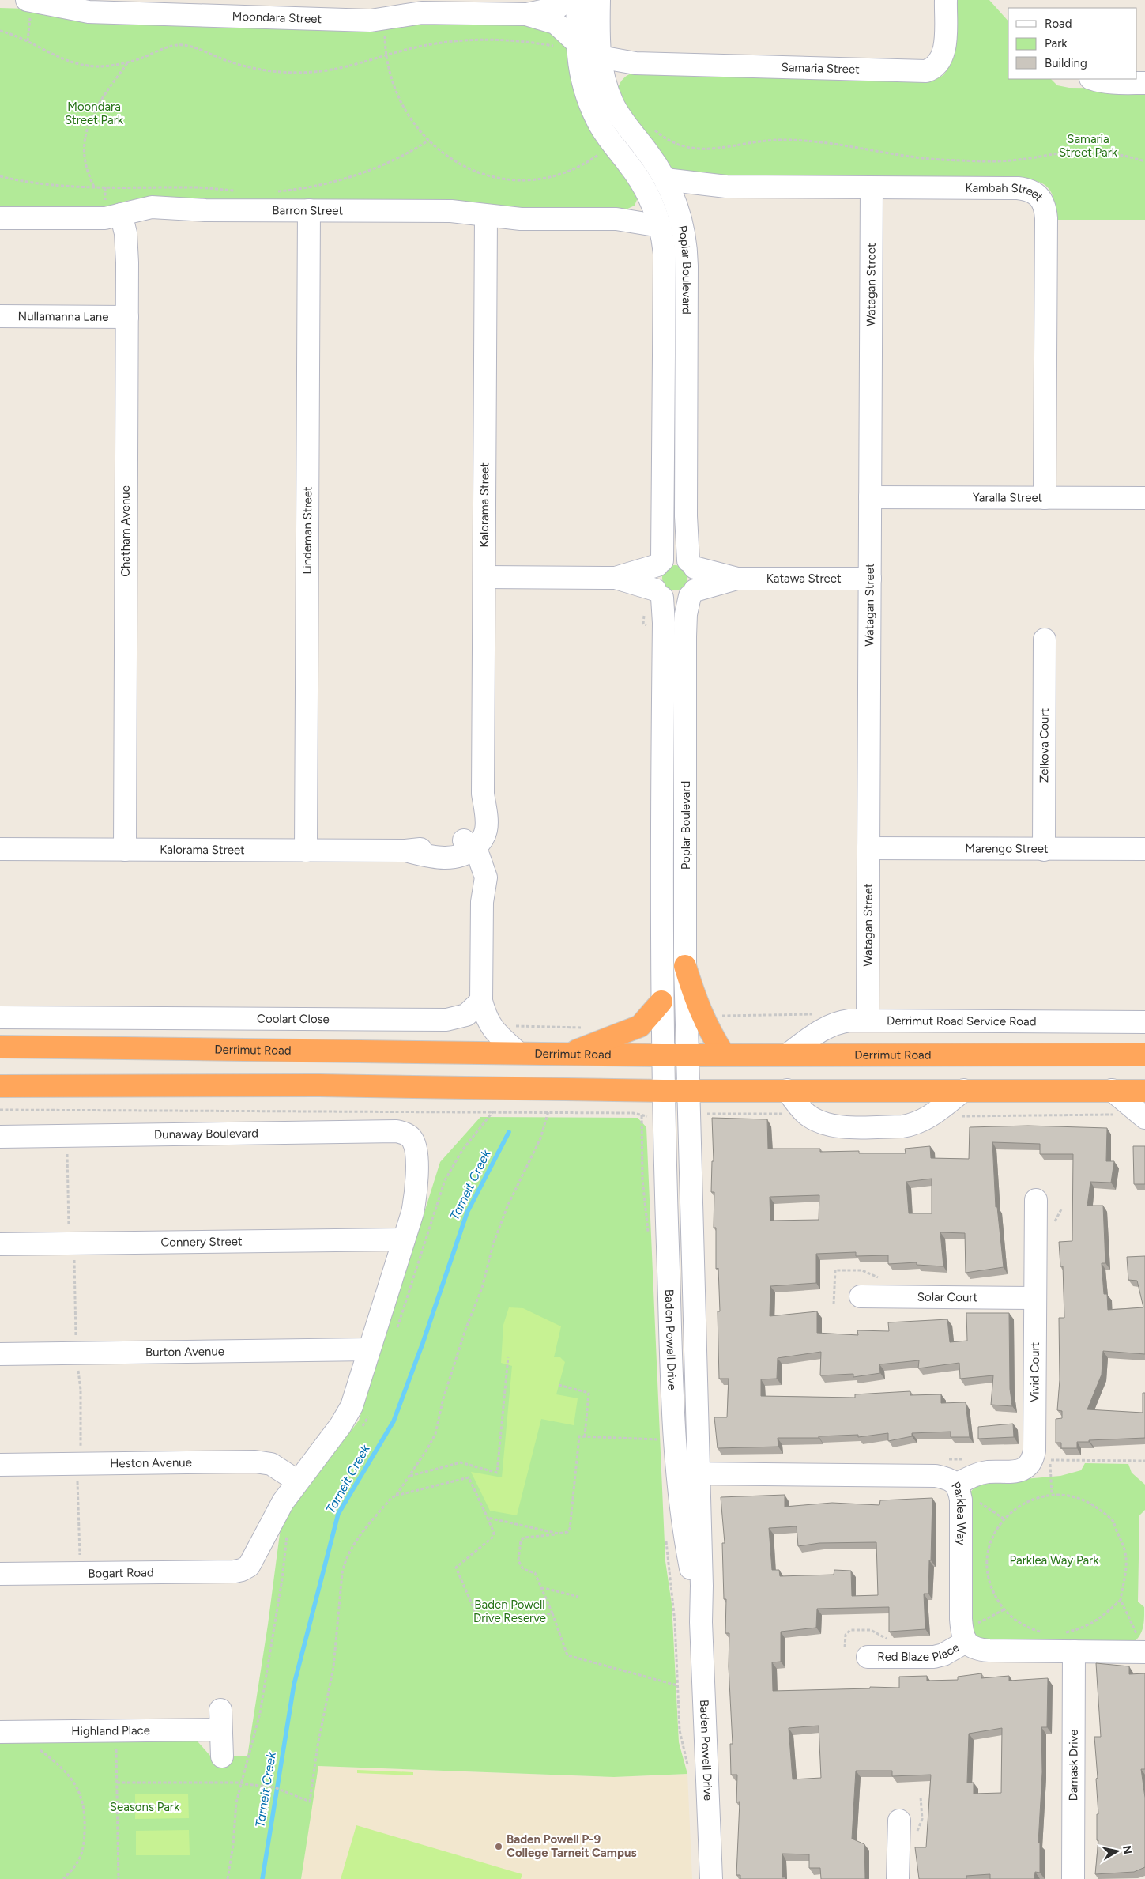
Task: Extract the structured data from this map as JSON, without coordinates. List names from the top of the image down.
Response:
{
  "streets": {
    "highway": ["Derrimut Road"],
    "street": [
      "Moondara Street",
      "Samaria Street",
      "Kambah Street",
      "Barron Street",
      "Poplar Boulevard",
      "Watagan Street",
      "Nullamanna Lane",
      "Yaralla Street",
      "Kalorama Street",
      "Lindeman Street",
      "Chatham Avenue",
      "Katawa Street",
      "Zelkova Court",
      "Marengo Street",
      "Coolart Close",
      "Derrimut Road Service Road",
      "Dunaway Boulevard",
      "Connery Street",
      "Solar Court",
      "Baden Powell Drive",
      "Burton Avenue",
      "Vivid Court",
      "Heston Avenue",
      "Parklea Way",
      "Bogart Road",
      "Red Blaze Place",
      "Highland Place",
      "Damask Drive"
    ]
  },
  "crossings": [
    ["Moondara Street", "Poplar Boulevard"],
    ["Samaria Street", "Poplar Boulevard"],
    ["Kambah Street", "Poplar Boulevard"],
    ["Kambah Street", "Watagan Street"],
    ["Kambah Street", "Yaralla Street"],
    ["Barron Street", "Poplar Boulevard"],
    ["Barron Street", "Kalorama Street"],
    ["Barron Street", "Lindeman Street"],
    ["Barron Street", "Chatham Avenue"],
    ["Poplar Boulevard", "Katawa Street"],
    ["Poplar Boulevard", "Derrimut Road"],
    ["Poplar Boulevard", "Baden Powell Drive"],
    ["Watagan Street", "Yaralla Street"],
    ["Watagan Street", "Katawa Street"],
    ["Watagan Street", "Marengo Street"],
    ["Watagan Street", "Derrimut Road Service Road"],
    ["Nullamanna Lane", "Chatham Avenue"],
    ["Kalorama Street", "Lindeman Street"],
    ["Kalorama Street", "Chatham Avenue"],
    ["Zelkova Court", "Marengo Street"],
    ["Derrimut Road Service Road", "Derrimut Road"],
    ["Derrimut Road", "Baden Powell Drive"],
    ["Dunaway Boulevard", "Connery Street"],
    ["Solar Court", "Vivid Court"],
    ["Baden Powell Drive", "Parklea Way"],
    ["Vivid Court", "Parklea Way"],
    ["Heston Avenue", "Bogart Road"],
    ["Parklea Way", "Red Blaze Place"]
  ],
  "water": ["Tarneit Creek"],
  "parks": [
    "Moondara Street Park",
    "Samaria Street Park",
    "Parklea Way Park",
    "Baden Powell Drive Reserve",
    "Seasons Park"
  ],
  "places": ["Baden Powell P-9 College Tarneit Campus"],
  "legend": ["Road", "Park", "Building"],
  "north": "right"
}
